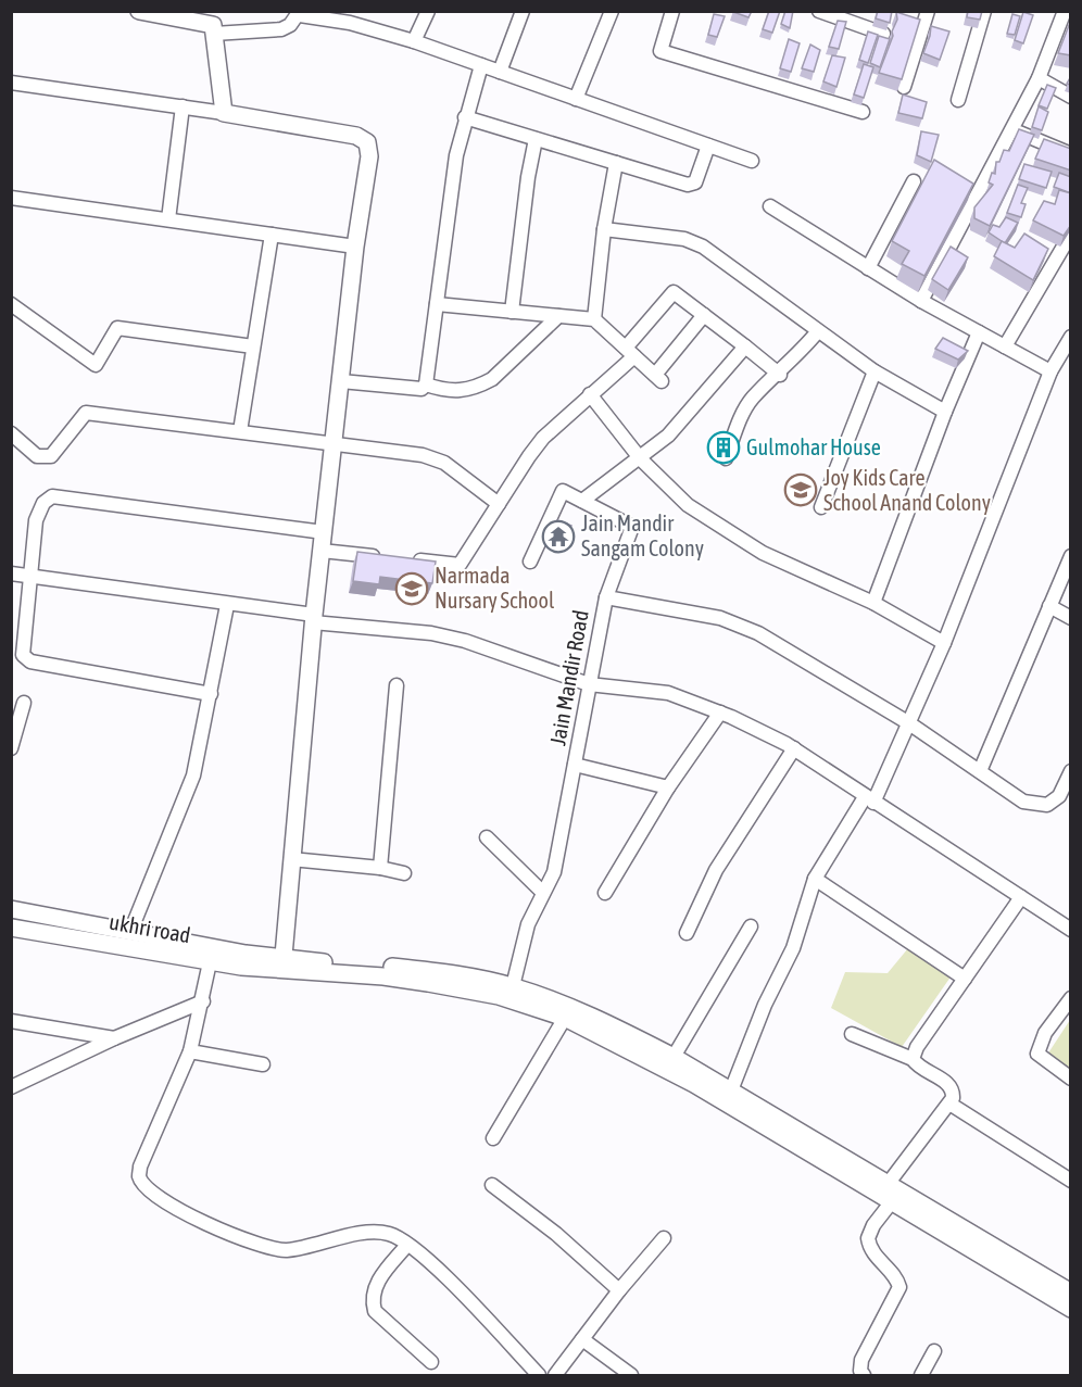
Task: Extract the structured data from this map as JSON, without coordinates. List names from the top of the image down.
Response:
{
  "streets": {
    "street": ["Jain Mandir Road", "ukhri road"]
  },
  "places": {
    "building": ["Gulmohar House"],
    "school or university": ["Joy Kids Care School Anand Colony", "Narmada Nursary School"],
    "temple": ["Jain Mandir Sangam Colony"]
  }
}
